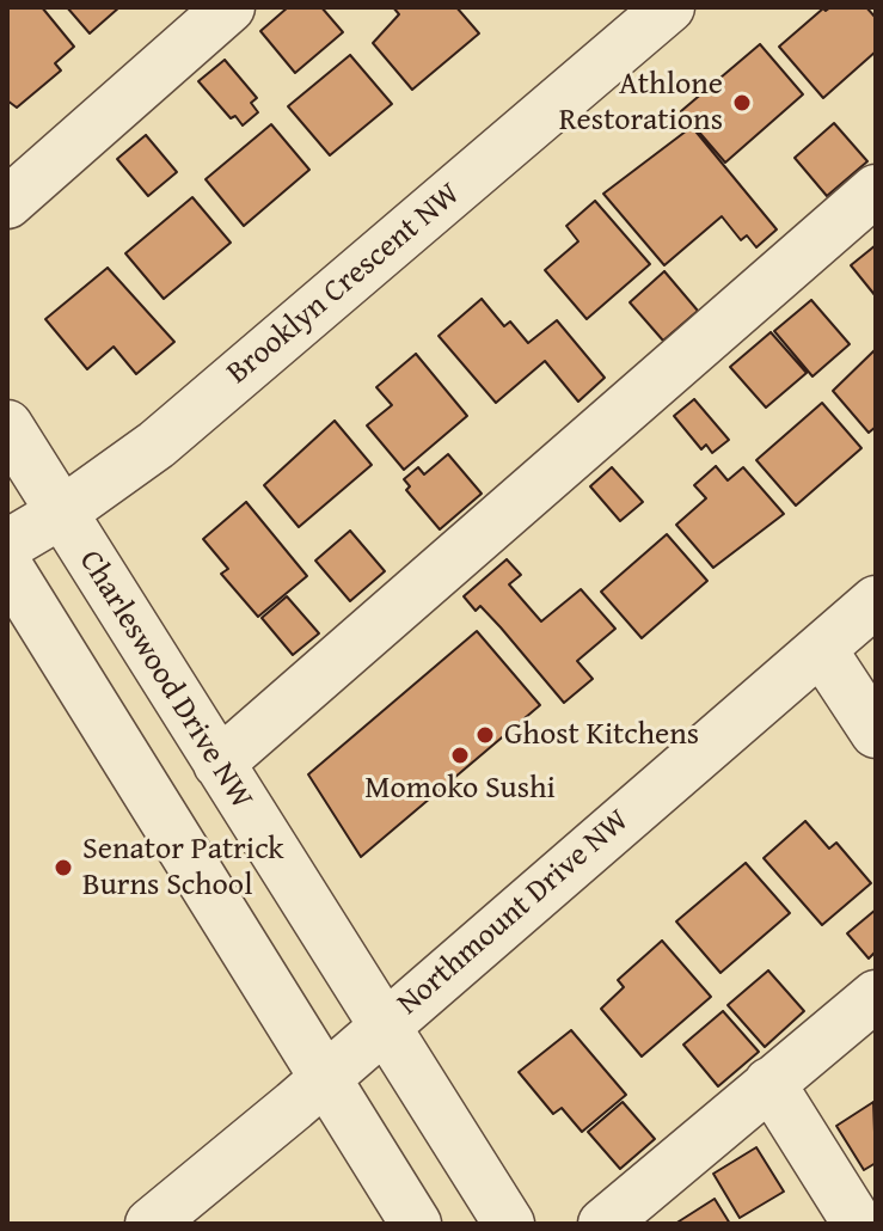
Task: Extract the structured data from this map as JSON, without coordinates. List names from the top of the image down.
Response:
{
  "streets": {
    "street": ["Brooklyn Crescent NW", "Charleswood Drive NW", "Northmount Drive NW"]
  },
  "crossings": [
    ["Brooklyn Crescent NW", "Charleswood Drive NW"],
    ["Charleswood Drive NW", "Northmount Drive NW"]
  ],
  "places": [
    "Athlone Restorations",
    "Ghost Kitchens",
    "Momoko Sushi",
    "Senator Patrick Burns School"
  ]
}
